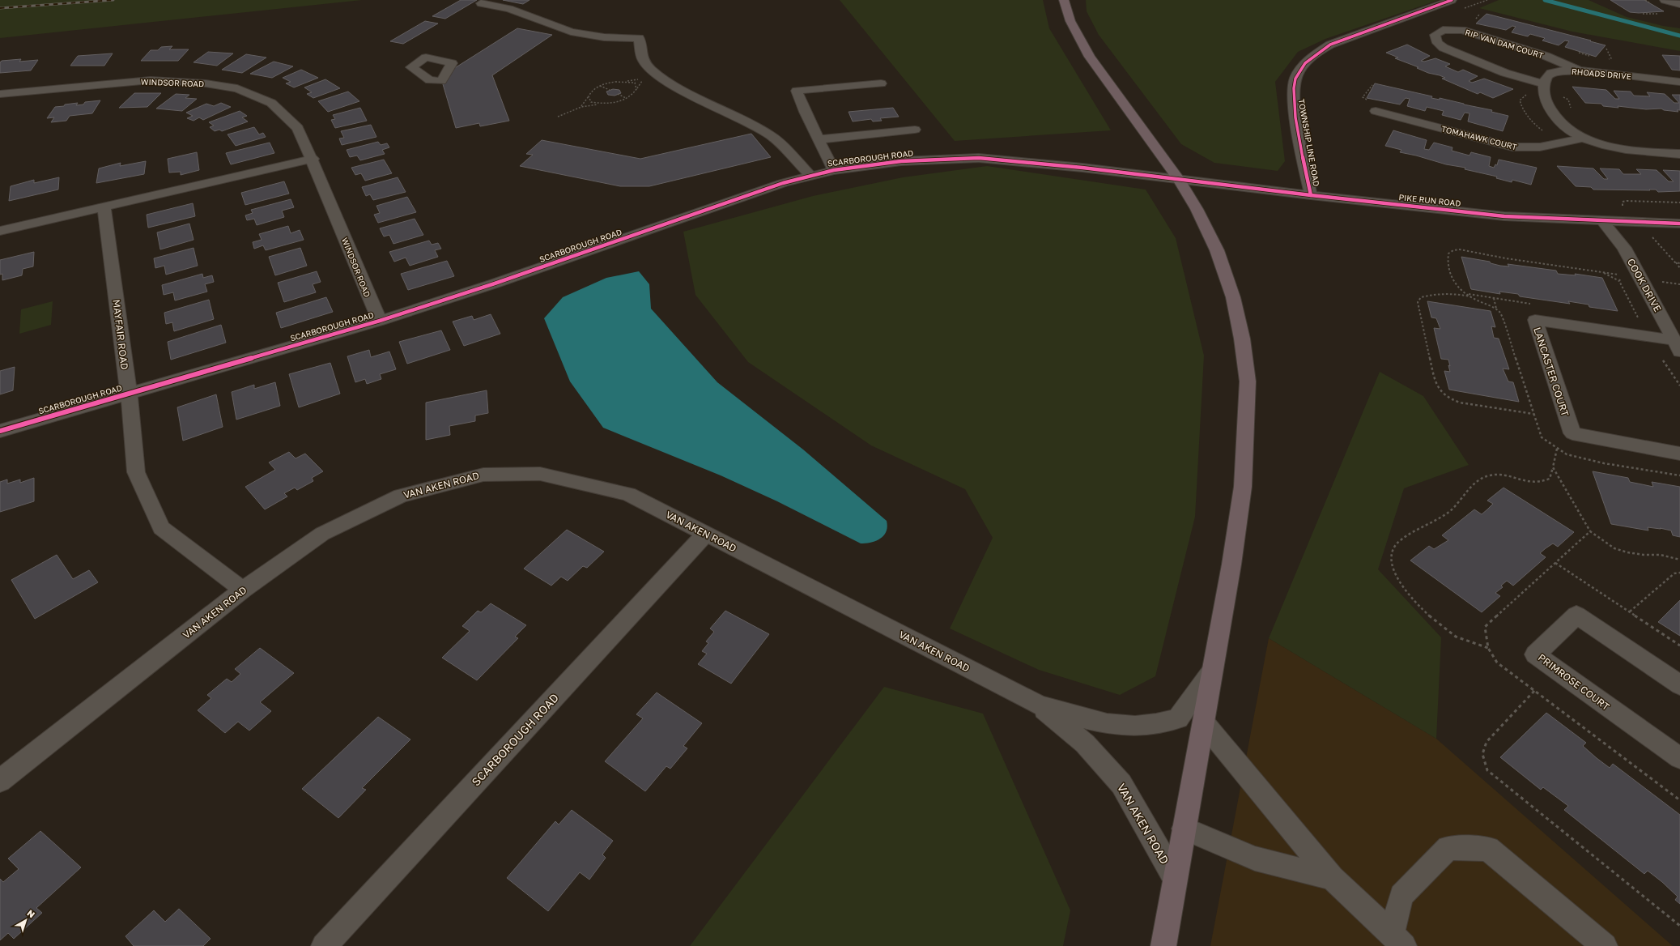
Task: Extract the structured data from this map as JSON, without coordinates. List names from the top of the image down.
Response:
{
  "streets": {
    "street": [
      "RIP VAN DAM COURT",
      "RHOADS DRIVE",
      "WINDSOR ROAD",
      "TOMAHAWK COURT",
      "TOWNSHIP LINE ROAD",
      "SCARBOROUGH ROAD",
      "PIKE RUN ROAD",
      "COOK DRIVE",
      "MAYFAIR ROAD",
      "LANCASTER COURT",
      "VAN AKEN ROAD",
      "PRIMROSE COURT"
    ]
  },
  "crossings": [
    ["RIP VAN DAM COURT", "RHOADS DRIVE"],
    ["WINDSOR ROAD", "SCARBOROUGH ROAD"],
    ["TOWNSHIP LINE ROAD", "PIKE RUN ROAD"],
    ["SCARBOROUGH ROAD", "PIKE RUN ROAD"],
    ["SCARBOROUGH ROAD", "MAYFAIR ROAD"],
    ["SCARBOROUGH ROAD", "VAN AKEN ROAD"],
    ["PIKE RUN ROAD", "COOK DRIVE"],
    ["COOK DRIVE", "LANCASTER COURT"],
    ["MAYFAIR ROAD", "VAN AKEN ROAD"]
  ],
  "north": "top right"
}
